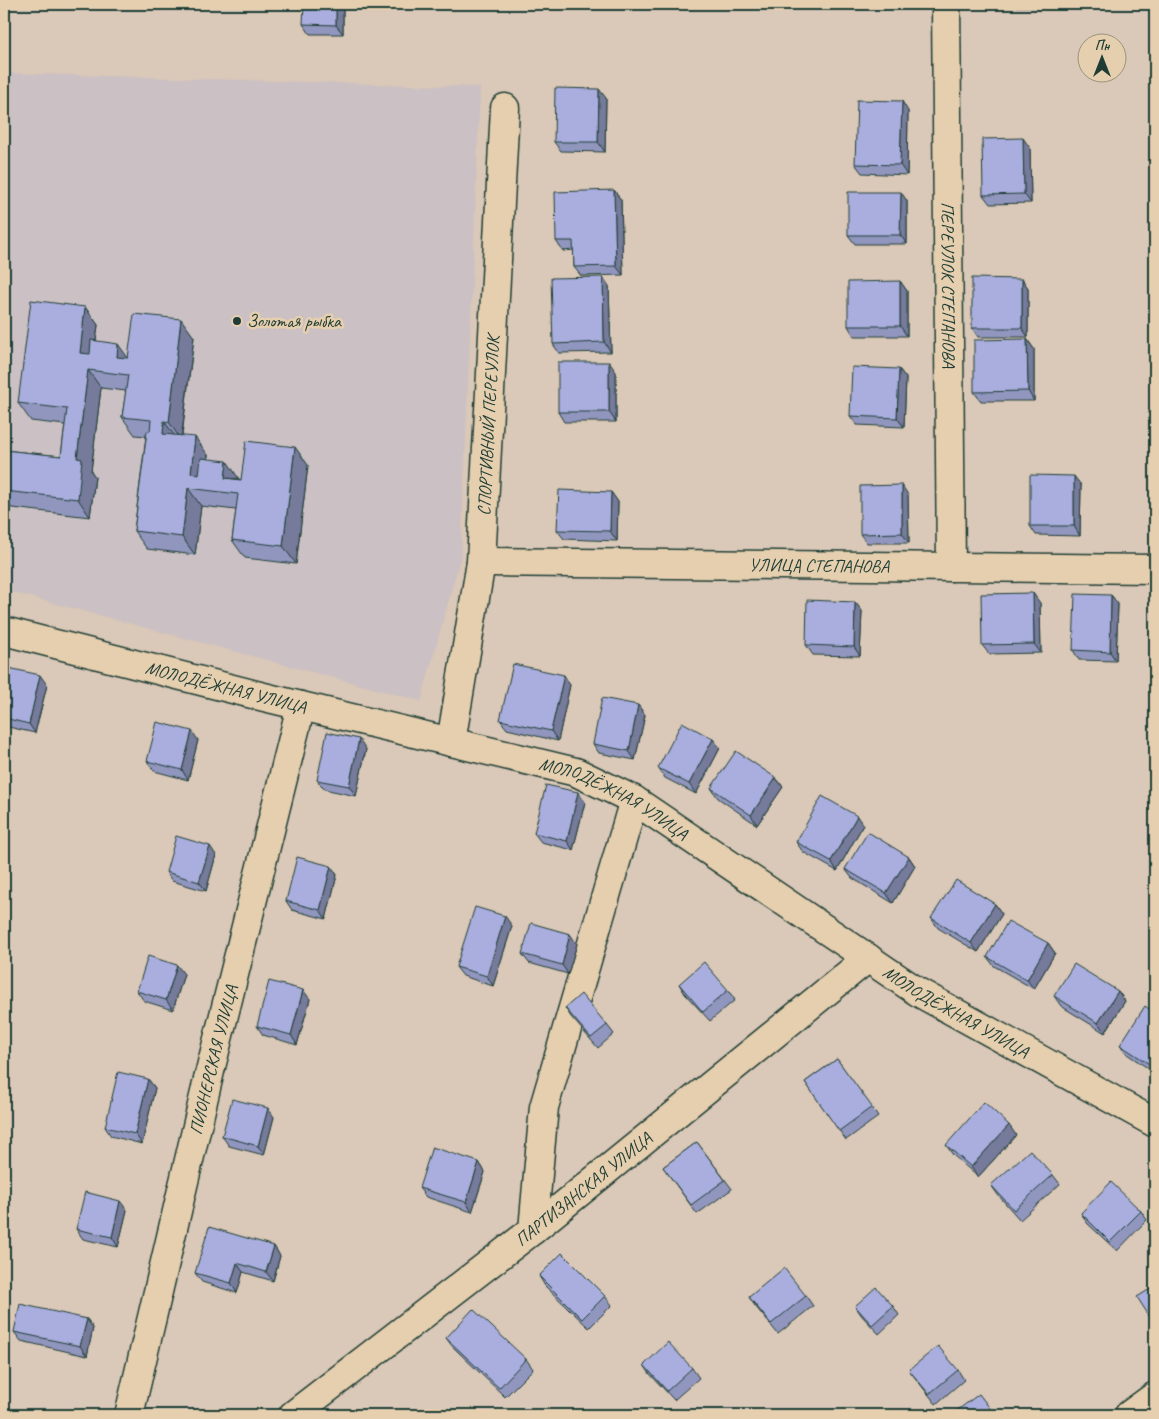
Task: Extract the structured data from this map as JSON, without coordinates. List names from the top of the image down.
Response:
{
  "streets": {
    "street": [
      "ПЕРЕУЛОК СТЕПАНОВА",
      "СПОРТИВНЫЙ ПЕРЕУЛОК",
      "УЛИЦА СТЕПАНОВА",
      "МОЛОДЁЖНАЯ УЛИЦА",
      "ПИОНЕРСКАЯ УЛИЦА",
      "ПАРТИЗАНСКАЯ УЛИЦА"
    ]
  },
  "crossings": [
    ["ПЕРЕУЛОК СТЕПАНОВА", "УЛИЦА СТЕПАНОВА"],
    ["СПОРТИВНЫЙ ПЕРЕУЛОК", "УЛИЦА СТЕПАНОВА"],
    ["СПОРТИВНЫЙ ПЕРЕУЛОК", "МОЛОДЁЖНАЯ УЛИЦА"],
    ["МОЛОДЁЖНАЯ УЛИЦА", "ПИОНЕРСКАЯ УЛИЦА"],
    ["МОЛОДЁЖНАЯ УЛИЦА", "ПАРТИЗАНСКАЯ УЛИЦА"]
  ],
  "places": ["Золотая рыбка"],
  "north": "top"
}
